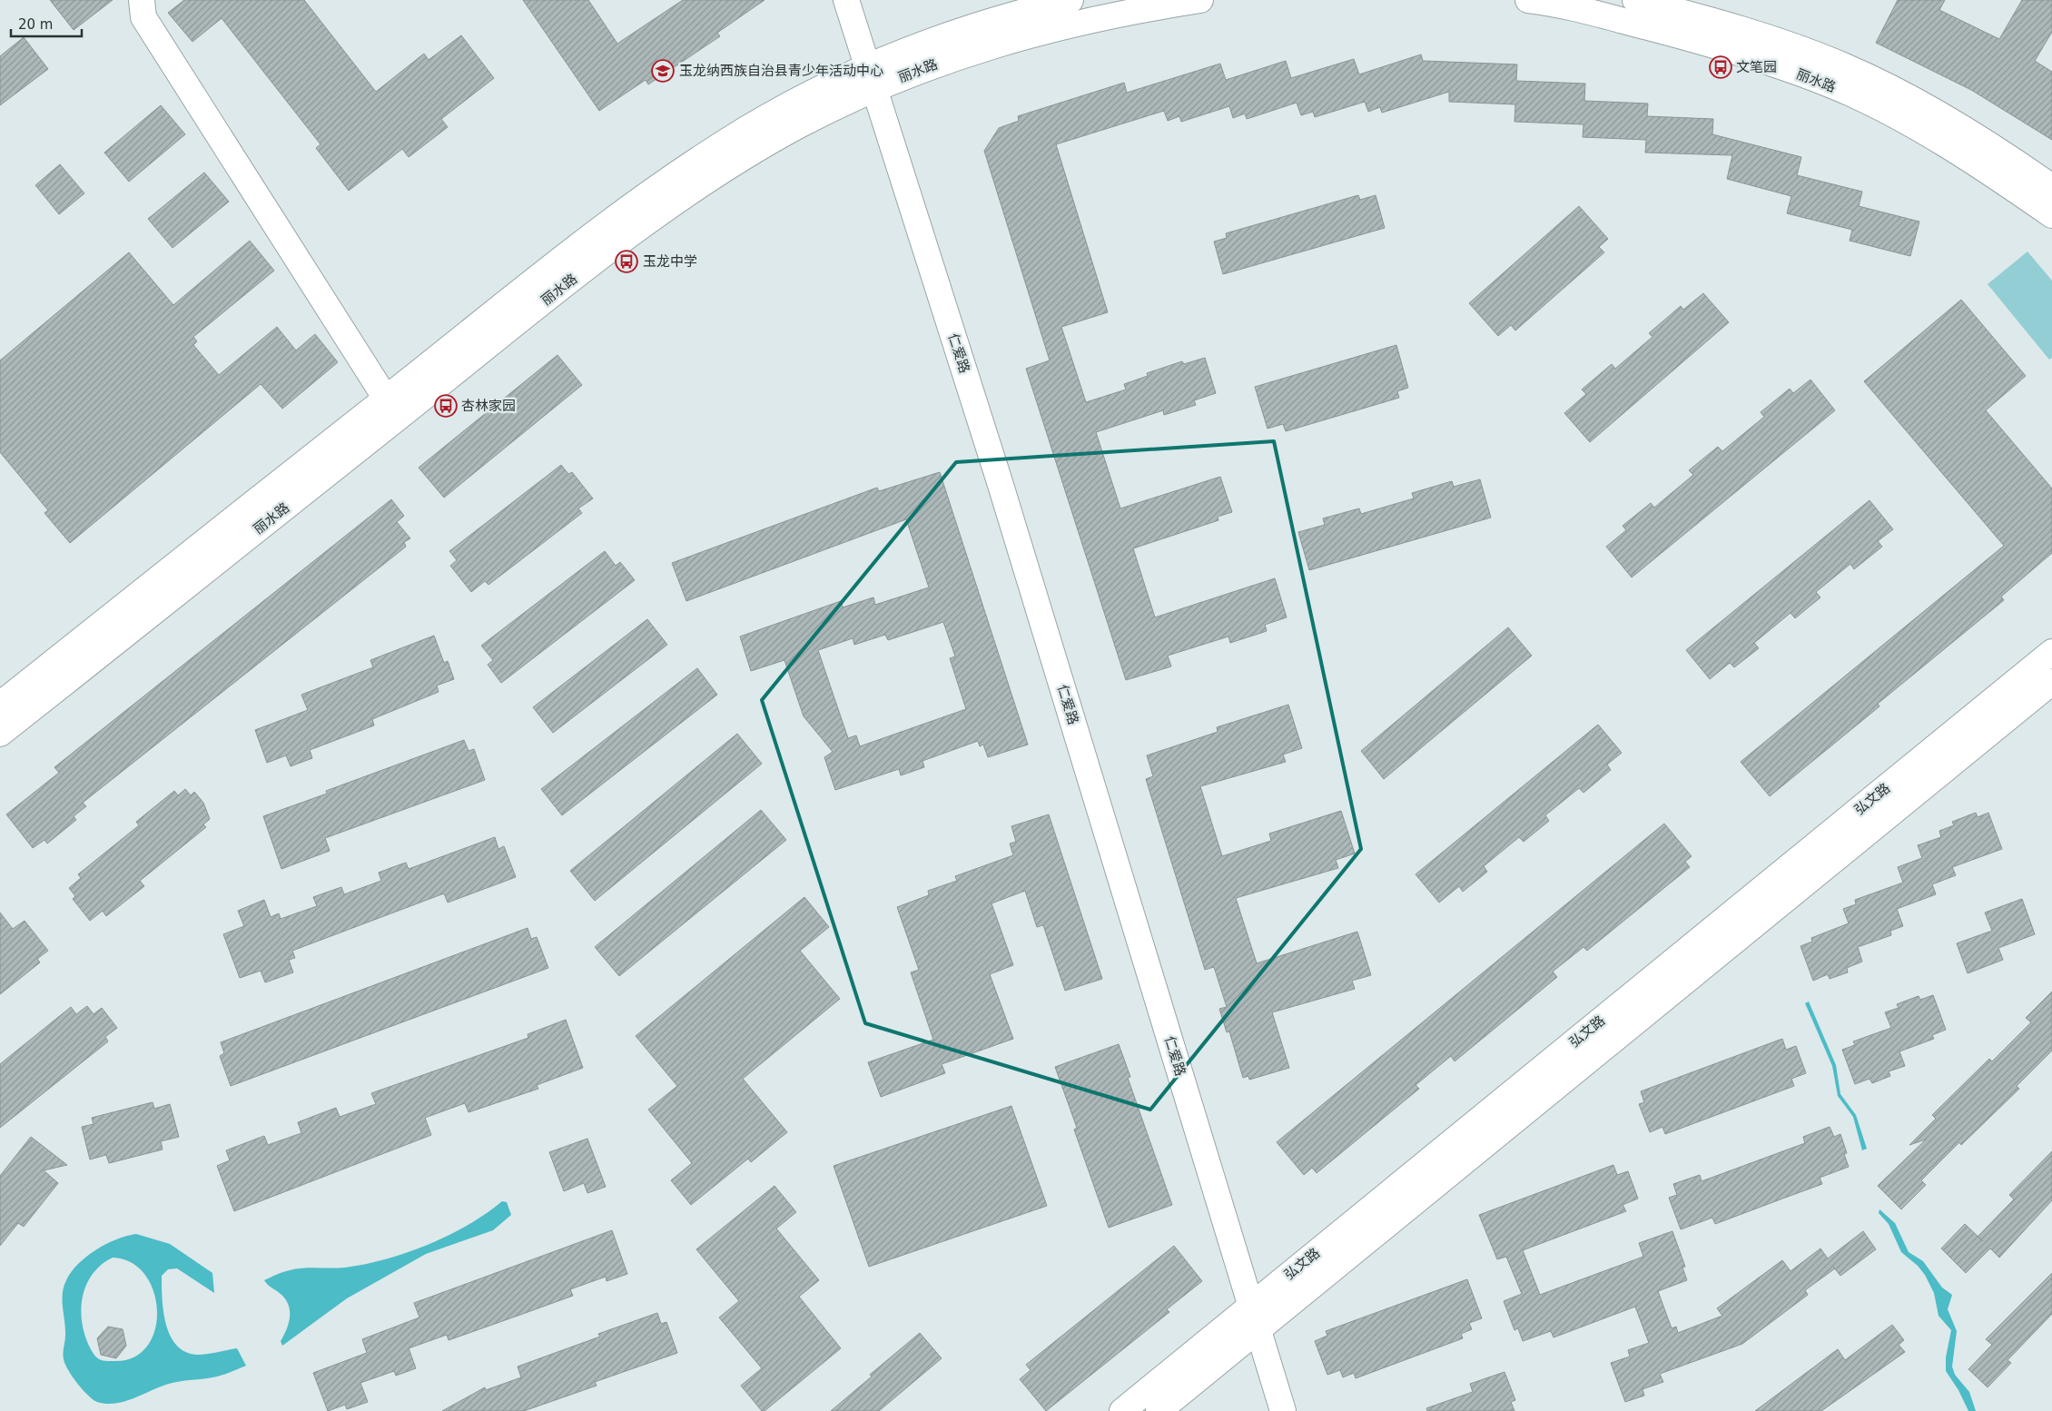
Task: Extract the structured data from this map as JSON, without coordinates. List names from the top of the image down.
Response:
{
  "streets": {
    "street": ["丽水路", "仁爱路", "弘文路"]
  },
  "crossings": [
    ["丽水路", "仁爱路"],
    ["仁爱路", "弘文路"]
  ],
  "places": {
    "bus stop": ["文笔园", "玉龙中学", "杏林家园"],
    "school or university": ["玉龙纳西族自治县青少年活动中心"]
  },
  "scale_bar": "20 m"
}
